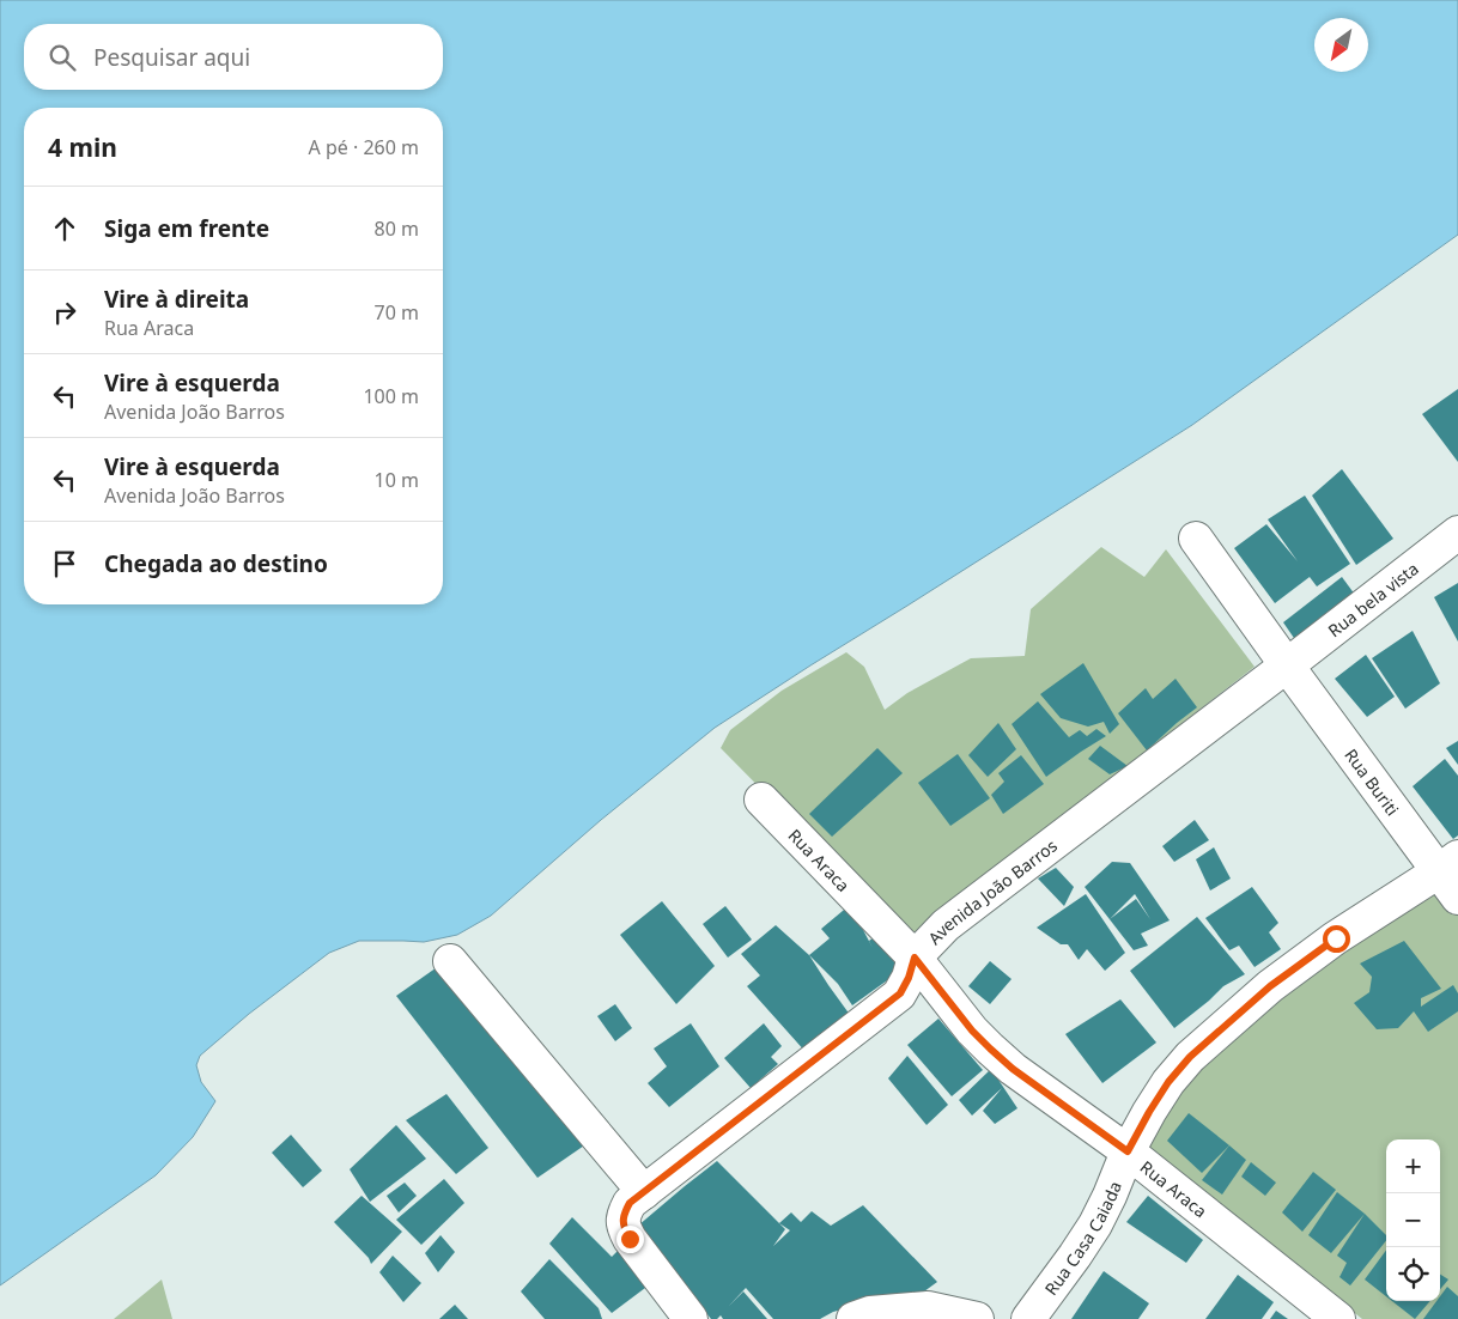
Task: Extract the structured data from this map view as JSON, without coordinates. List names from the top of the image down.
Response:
{
  "streets": {
    "street": [
      "Rua bela vista",
      "Rua Buriti",
      "Rua Araca",
      "Avenida João Barros",
      "Rua Casa Caiada"
    ]
  },
  "crossings": [
    ["Rua bela vista", "Rua Buriti"],
    ["Rua bela vista", "Avenida João Barros"],
    ["Rua Buriti", "Avenida João Barros"],
    ["Rua Buriti", "Rua Casa Caiada"],
    ["Rua Araca", "Avenida João Barros"],
    ["Rua Araca", "Rua Casa Caiada"]
  ],
  "north": "bottom left",
  "page": {
    "search": "Pesquisar aqui",
    "heading": ["4 min", "A pé · 260 m"],
    "list": [
      ["Siga em frente", "80 m"],
      ["Vire à direita", "Rua Araca", "70 m"],
      ["Vire à esquerda", "Avenida João Barros", "100 m"],
      ["Vire à esquerda", "Avenida João Barros", "10 m"],
      "Chegada ao destino"
    ],
    "map_buttons": ["+", "−"]
  }
}
